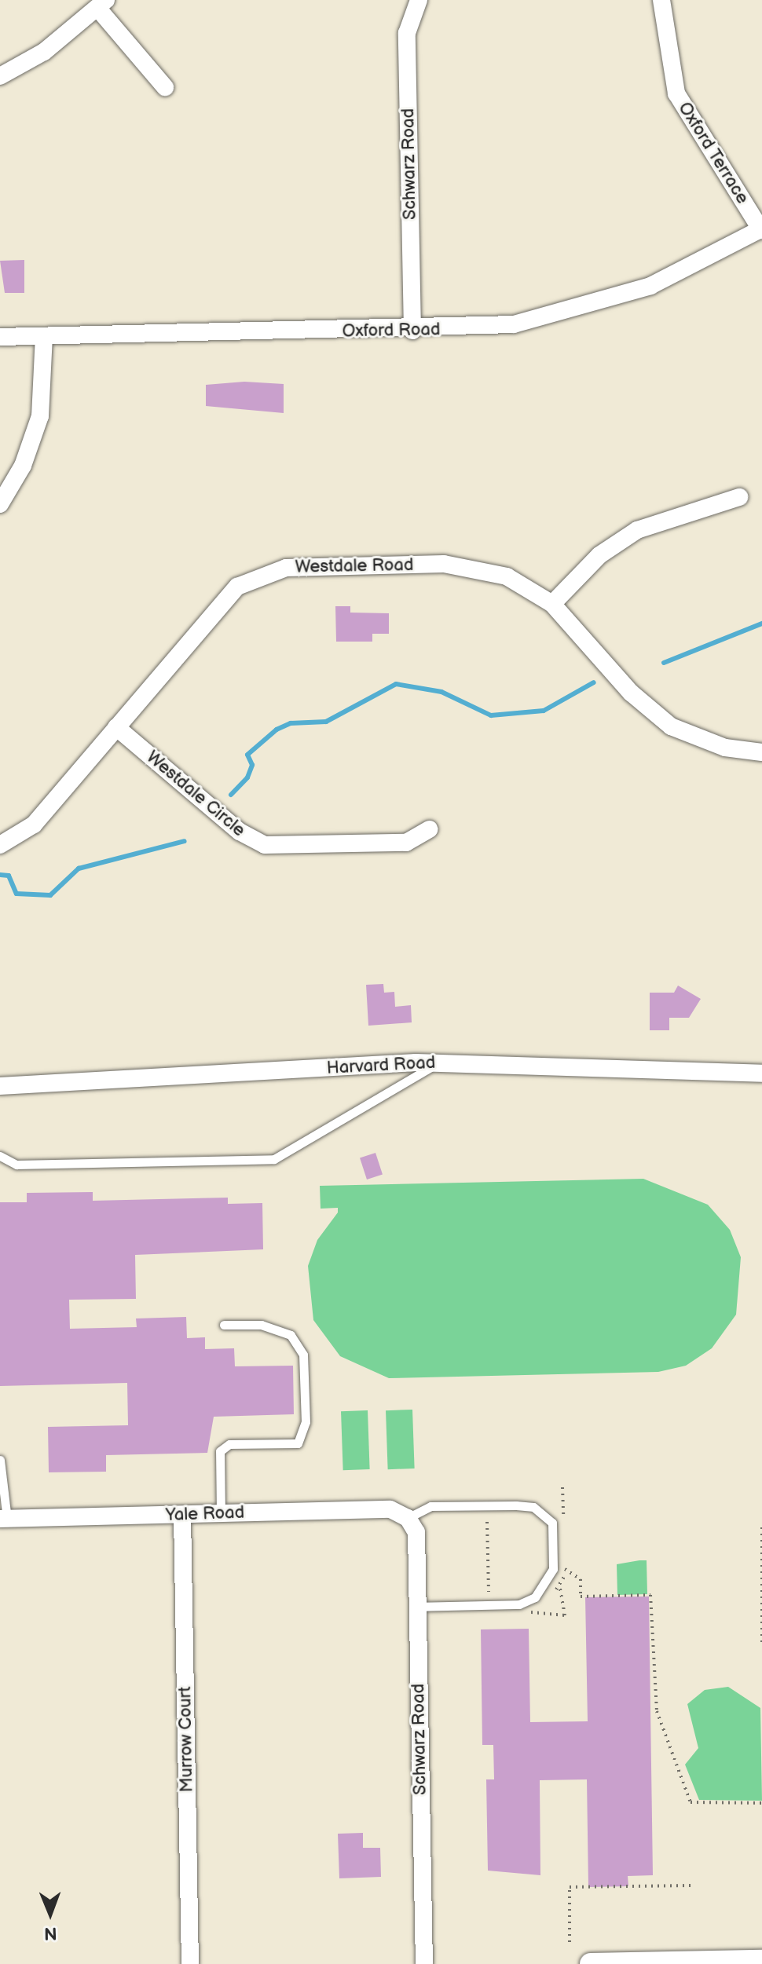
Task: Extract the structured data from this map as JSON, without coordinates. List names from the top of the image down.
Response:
{
  "streets": {
    "street": [
      "Oxford Terrace",
      "Schwarz Road",
      "Oxford Road",
      "Westdale Road",
      "Westdale Circle",
      "Harvard Road",
      "Yale Road",
      "Murrow Court"
    ]
  },
  "crossings": [
    ["Oxford Terrace", "Oxford Road"],
    ["Schwarz Road", "Oxford Road"],
    ["Schwarz Road", "Yale Road"],
    ["Westdale Road", "Westdale Circle"],
    ["Yale Road", "Murrow Court"]
  ],
  "north": "bottom"
}
